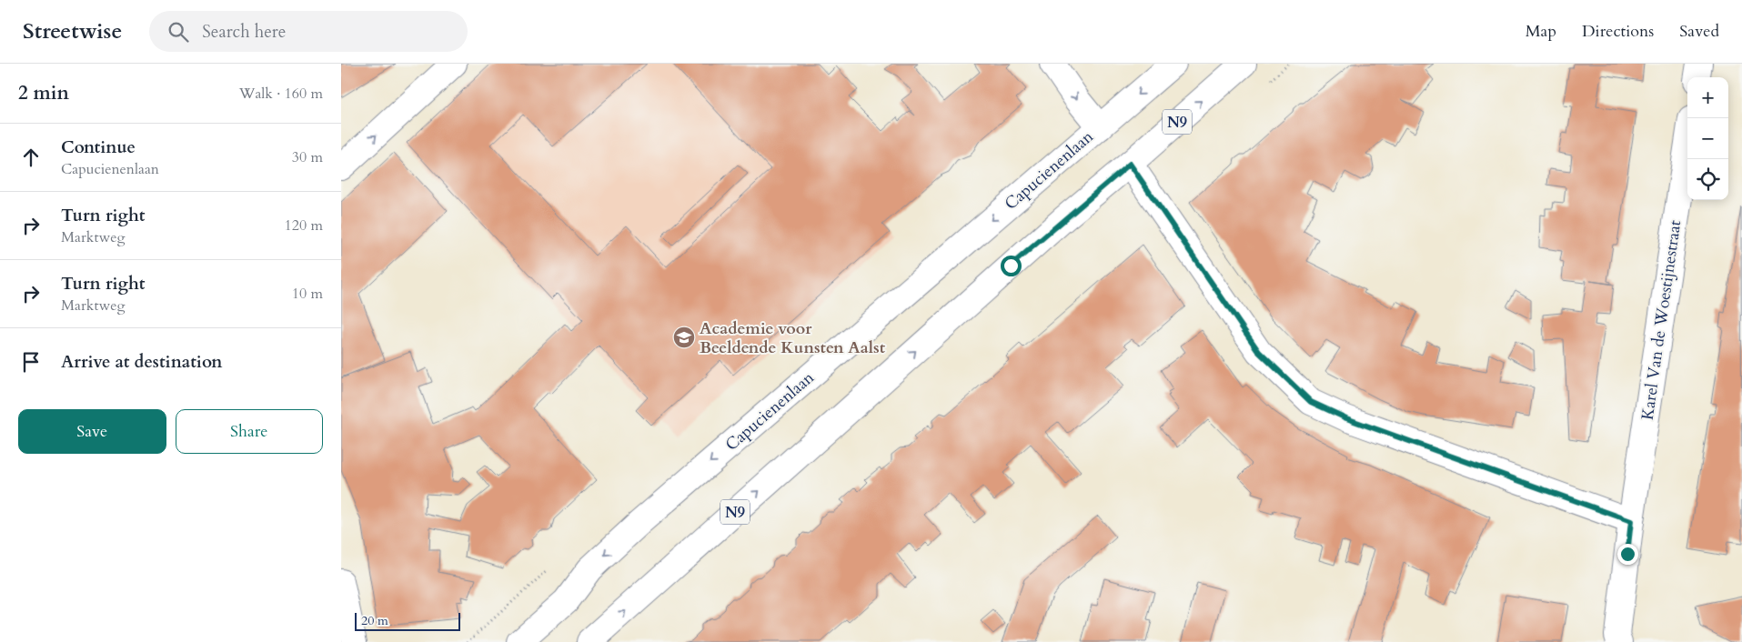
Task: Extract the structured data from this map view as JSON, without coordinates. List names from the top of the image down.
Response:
{
  "streets": {
    "main road": ["N9", "Capucienenlaan", "Karel Van de Woestijnestraat"]
  },
  "places": {
    "school or university": ["Academie voor Beeldende Kunsten Aalst"]
  },
  "scale_bar": "20 m",
  "page": {
    "header": "Streetwise",
    "search": "Search here",
    "nav": ["Map", "Directions", "Saved"],
    "heading": ["2 min", "Walk · 160 m"],
    "map_buttons": ["+", "−"],
    "list": [
      ["Continue", "Capucienenlaan", "30 m"],
      ["Turn right", "Marktweg", "120 m"],
      ["Turn right", "Marktweg", "10 m"],
      "Arrive at destination"
    ],
    "buttons": ["Save", "Share"],
    "scale": "20 m"
  }
}
